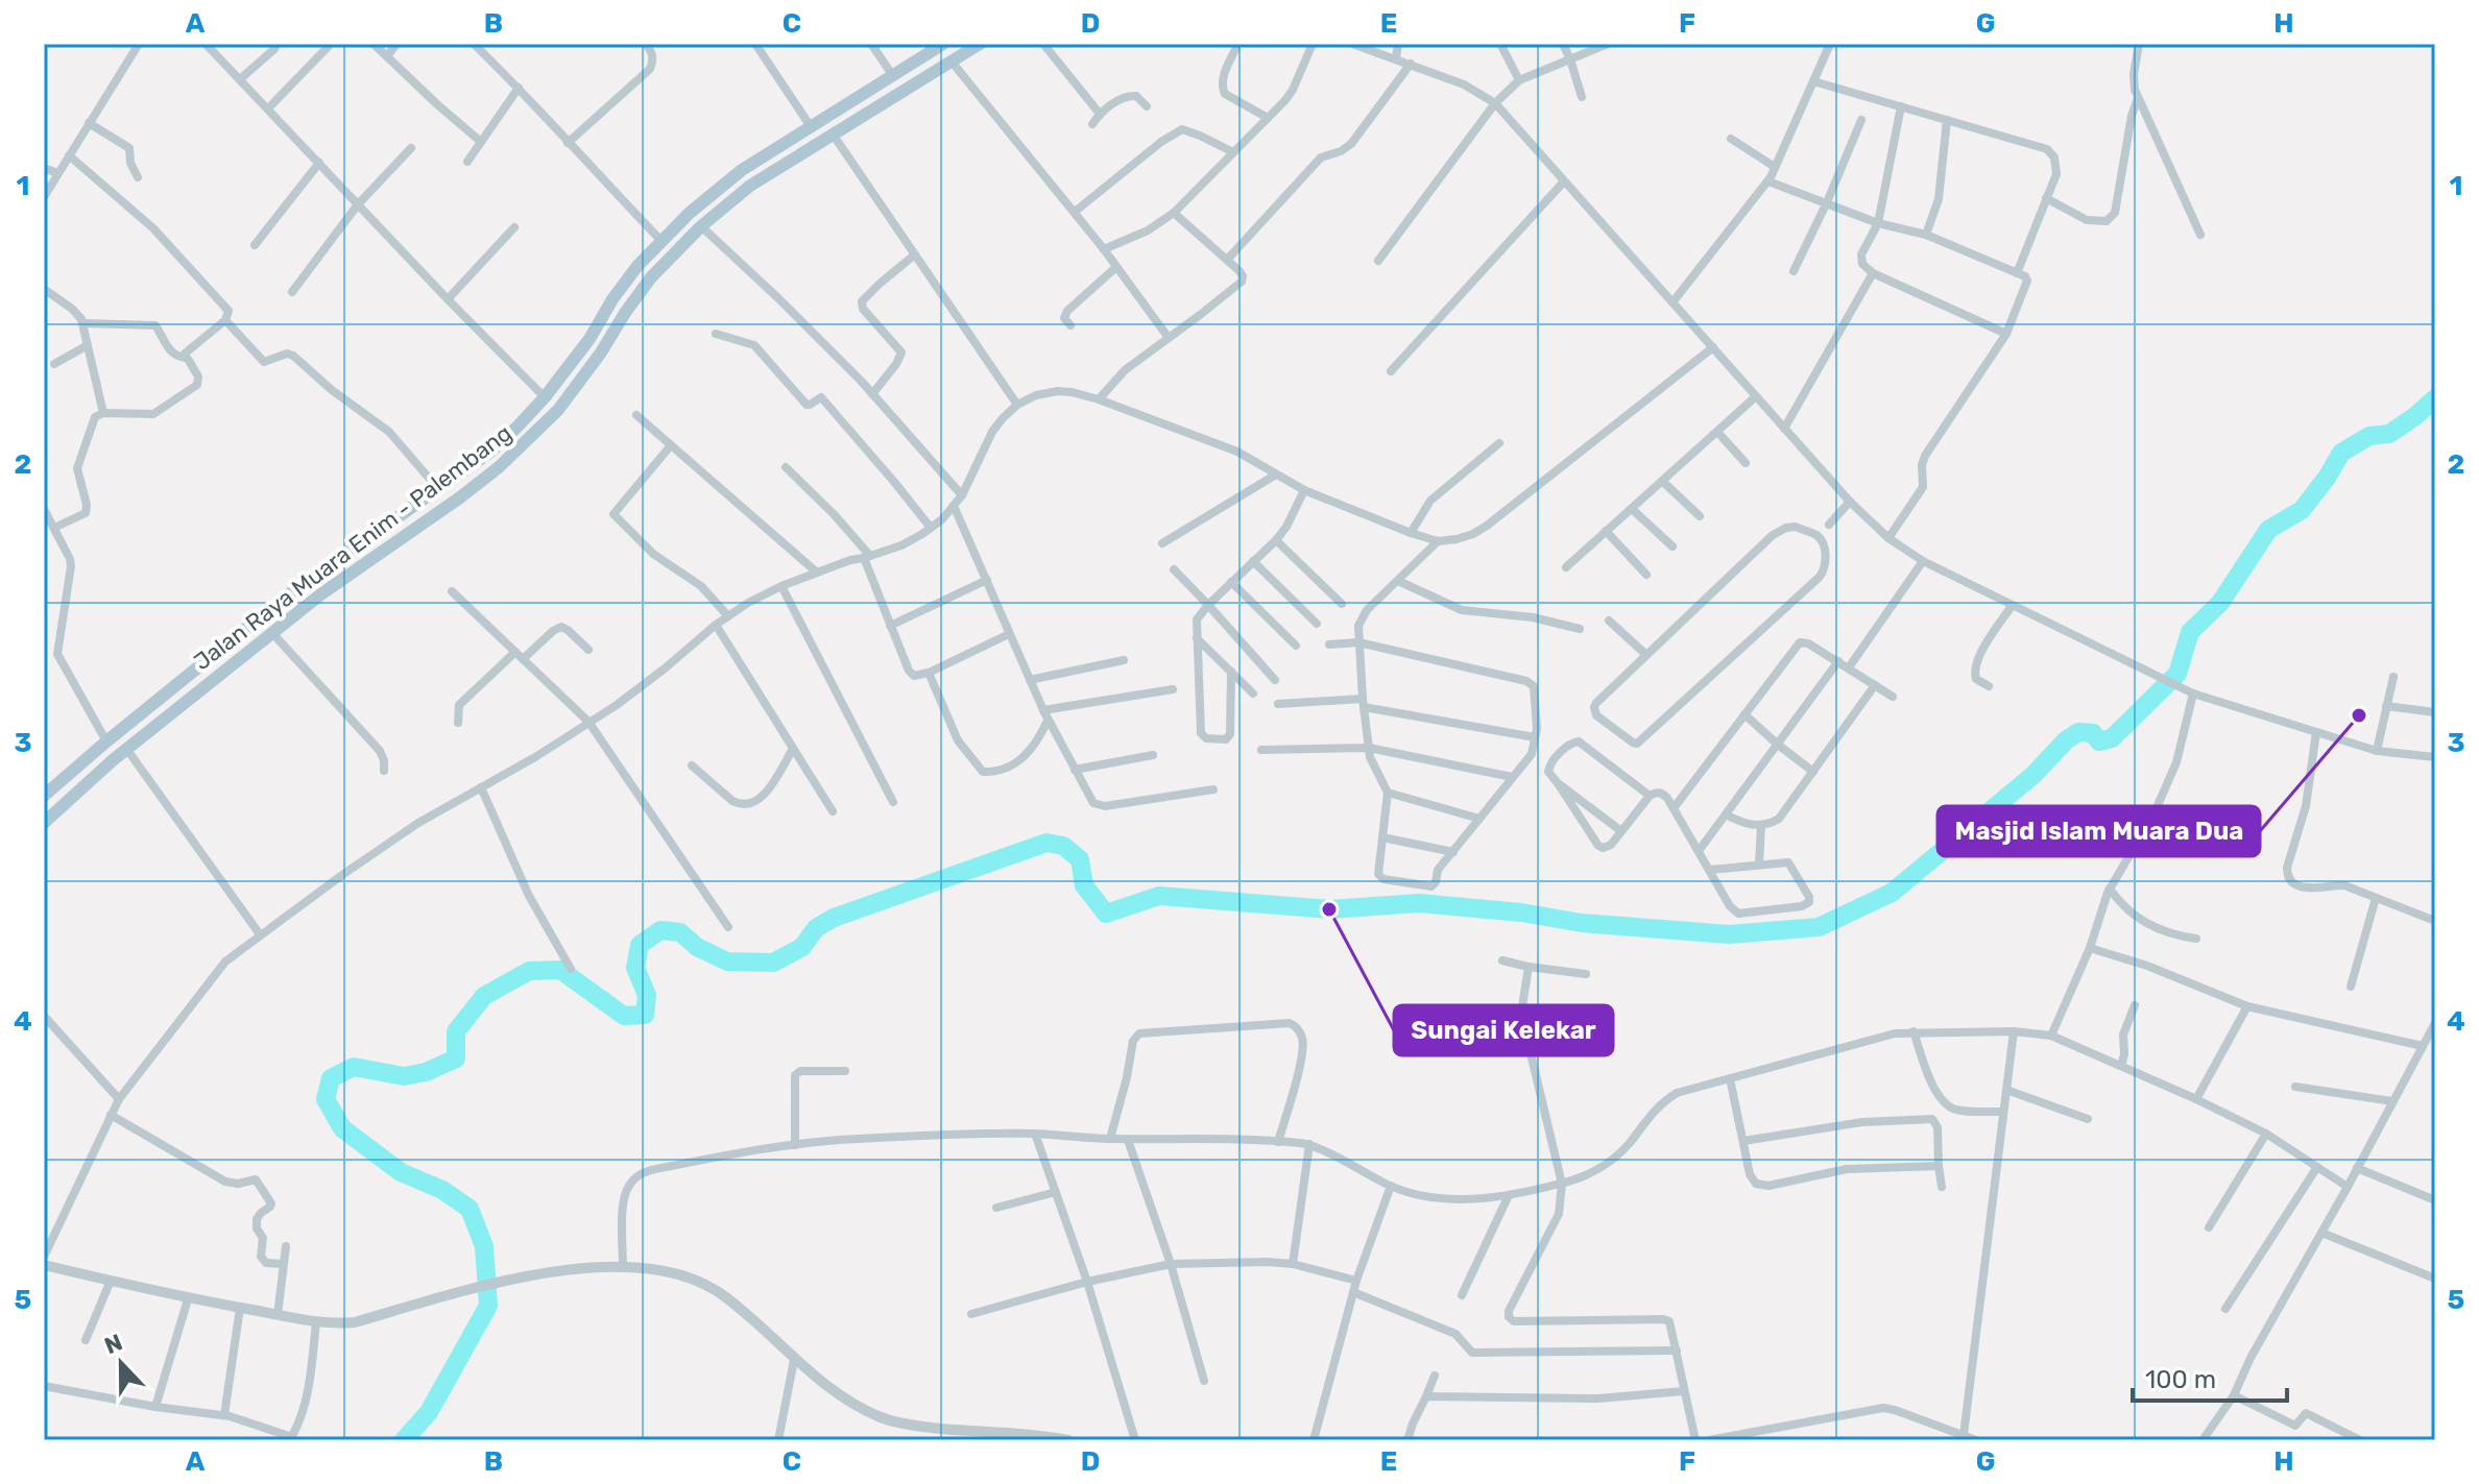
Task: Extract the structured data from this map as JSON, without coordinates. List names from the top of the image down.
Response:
{
  "streets": {
    "main road": ["Jalan Raya Muara Enim - Palembang"]
  },
  "places": ["Masjid Islam Muara Dua", "Sungai Kelekar"],
  "scale_bar": "100 m",
  "north": "top",
  "grid": {
    "columns": [
      "A",
      "B",
      "C",
      "D",
      "E",
      "F",
      "G",
      "H"
    ],
    "rows": [
      "1",
      "2",
      "3",
      "4",
      "5"
    ]
  }
}
